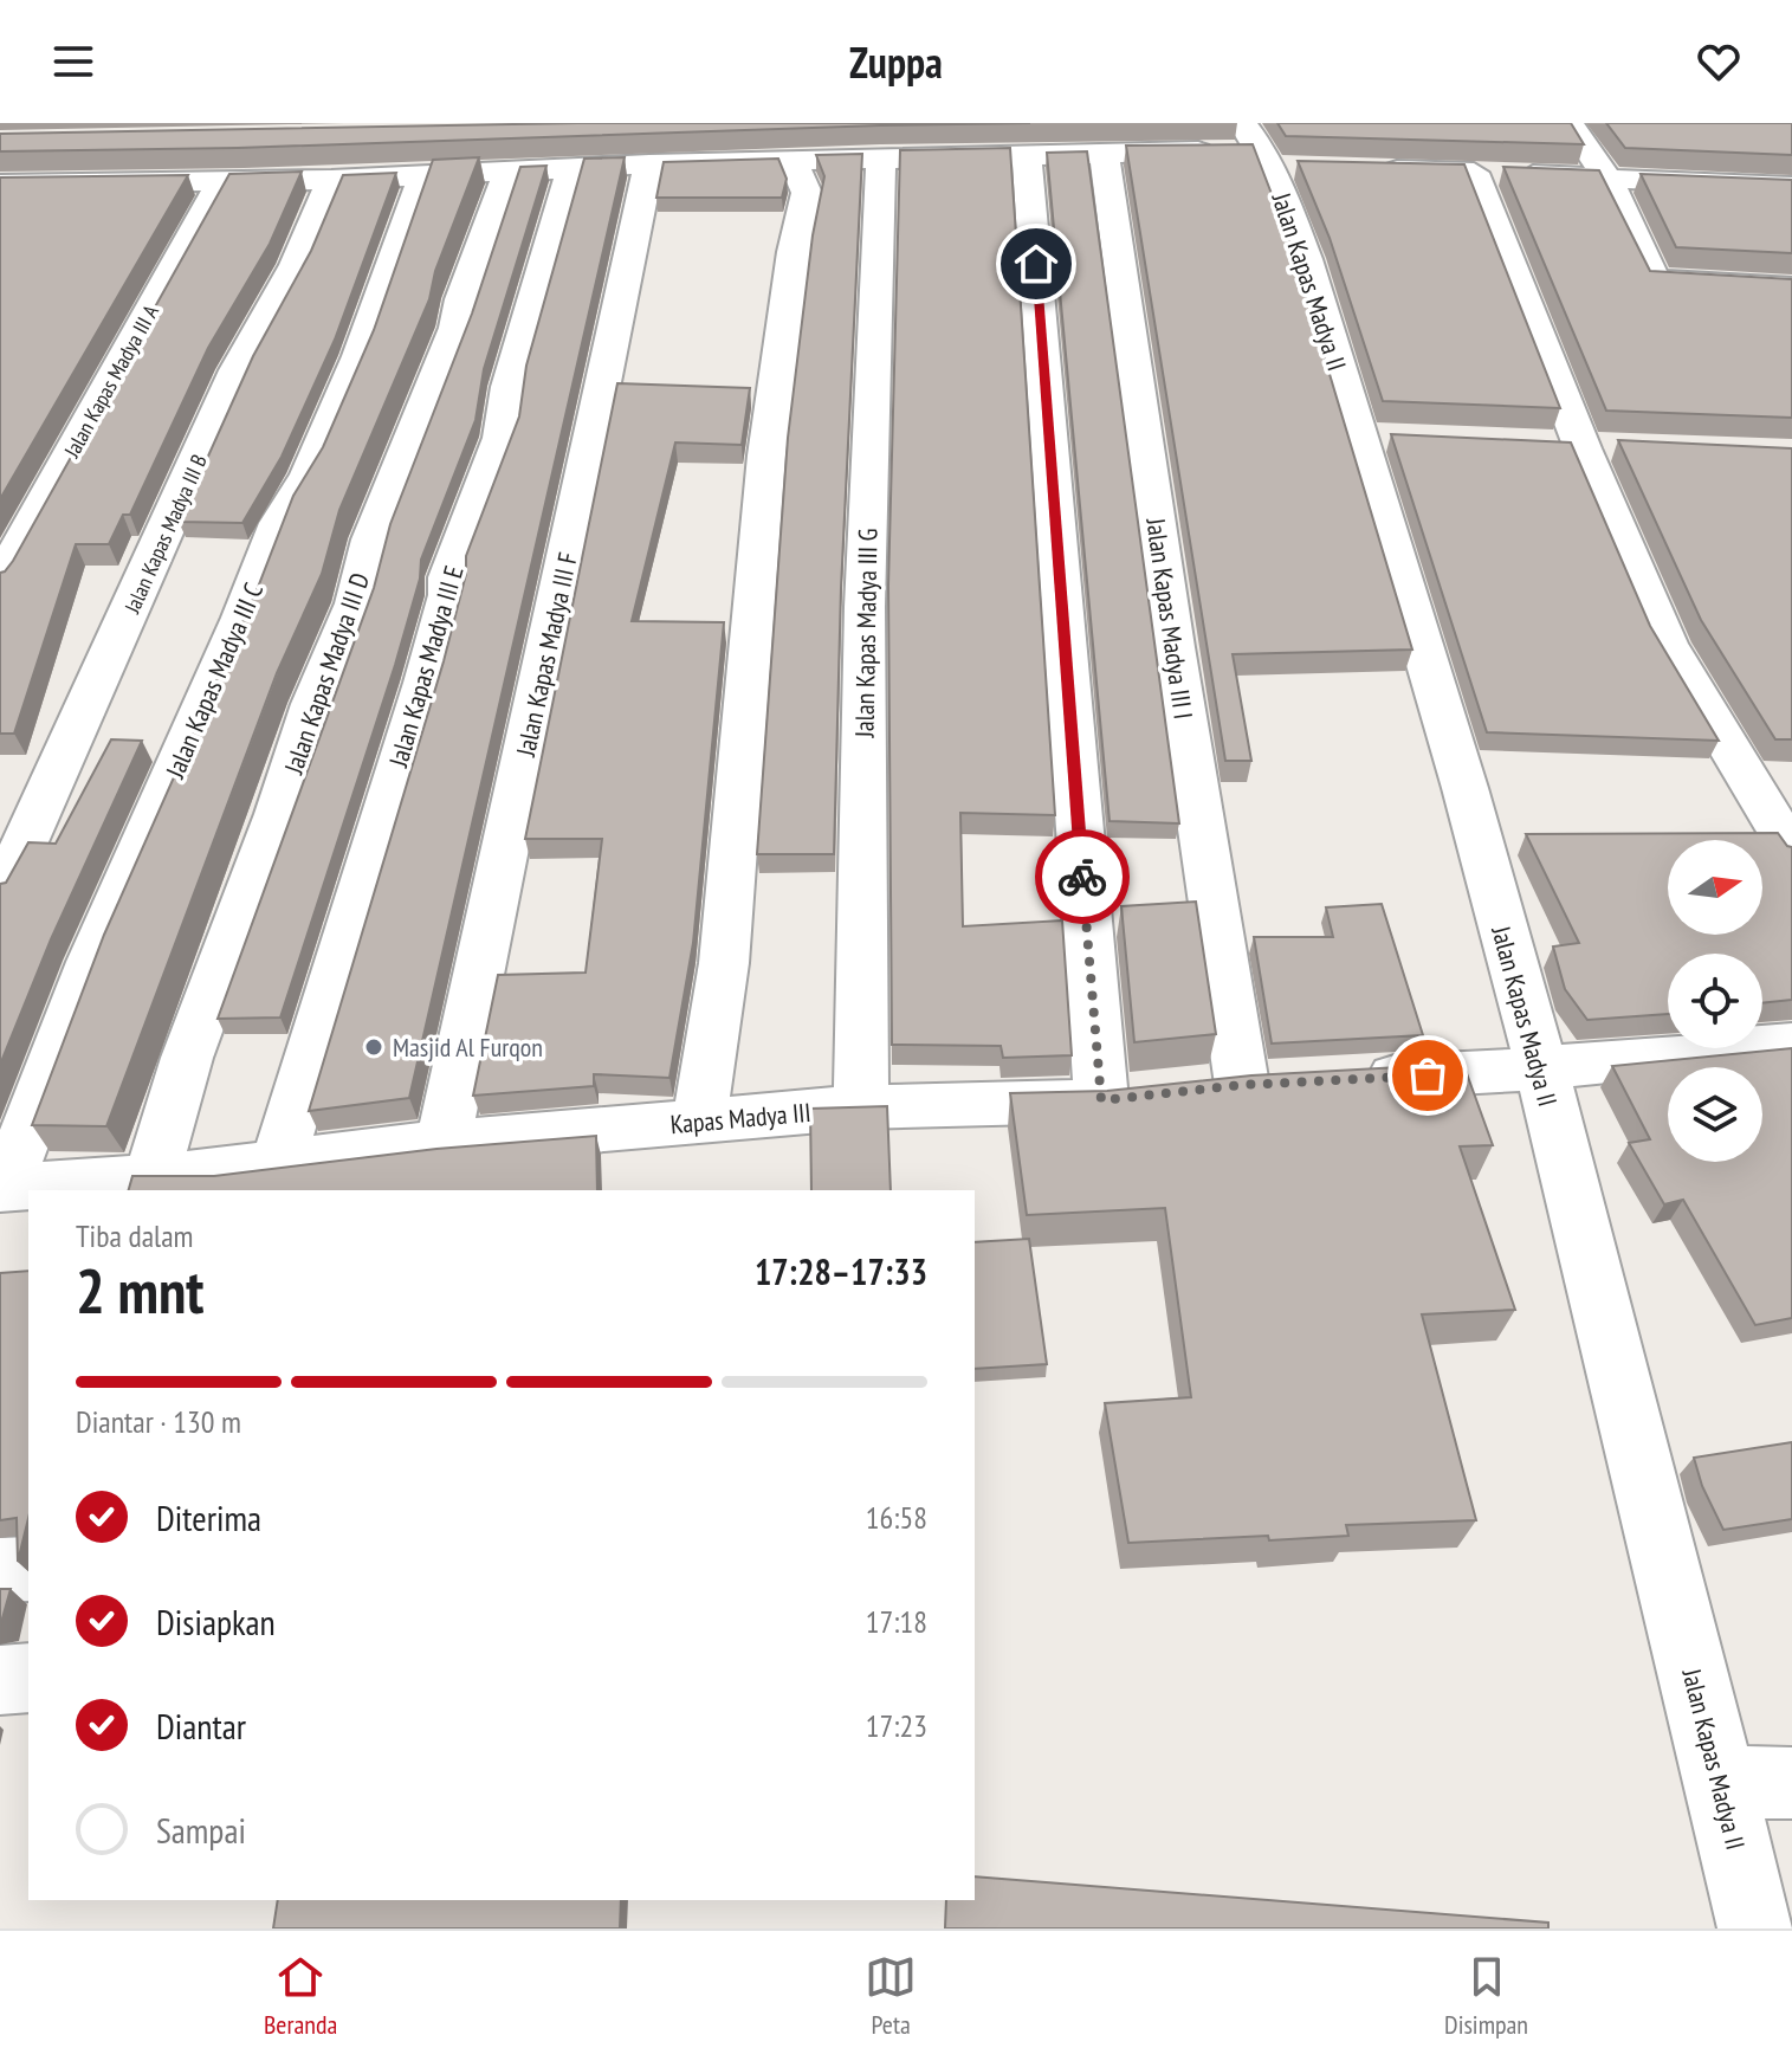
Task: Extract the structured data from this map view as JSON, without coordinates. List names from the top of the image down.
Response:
{
  "streets": {
    "street": [
      "Jalan Kapas Madya II",
      "Jalan Kapas Madya III A",
      "Jalan Kapas Madya III B",
      "Jalan Kapas Madya III I",
      "Jalan Kapas Madya III G",
      "Jalan Kapas Madya III F",
      "Jalan Kapas Madya III E",
      "Jalan Kapas Madya III D",
      "Jalan Kapas Madya III C",
      "Kapas Madya III"
    ]
  },
  "crossings": [
    ["Jalan Kapas Madya III I", "Kapas Madya III"],
    ["Jalan Kapas Madya III G", "Kapas Madya III"],
    ["Jalan Kapas Madya III F", "Kapas Madya III"],
    ["Jalan Kapas Madya III E", "Kapas Madya III"],
    ["Jalan Kapas Madya III D", "Kapas Madya III"],
    ["Jalan Kapas Madya III C", "Kapas Madya III"]
  ],
  "places": ["Masjid Al Furqon"],
  "north": "right",
  "page": {
    "header": "Zuppa",
    "heading": ["2 mnt", "Tiba dalam", "17:28–17:33"],
    "bar": "Diantar · 130 m",
    "list": [
      ["Diterima", "16:58"],
      ["Disiapkan", "17:18"],
      ["Diantar", "17:23"],
      "Sampai"
    ],
    "tabs": ["Beranda", "Peta", "Disimpan"]
  }
}
